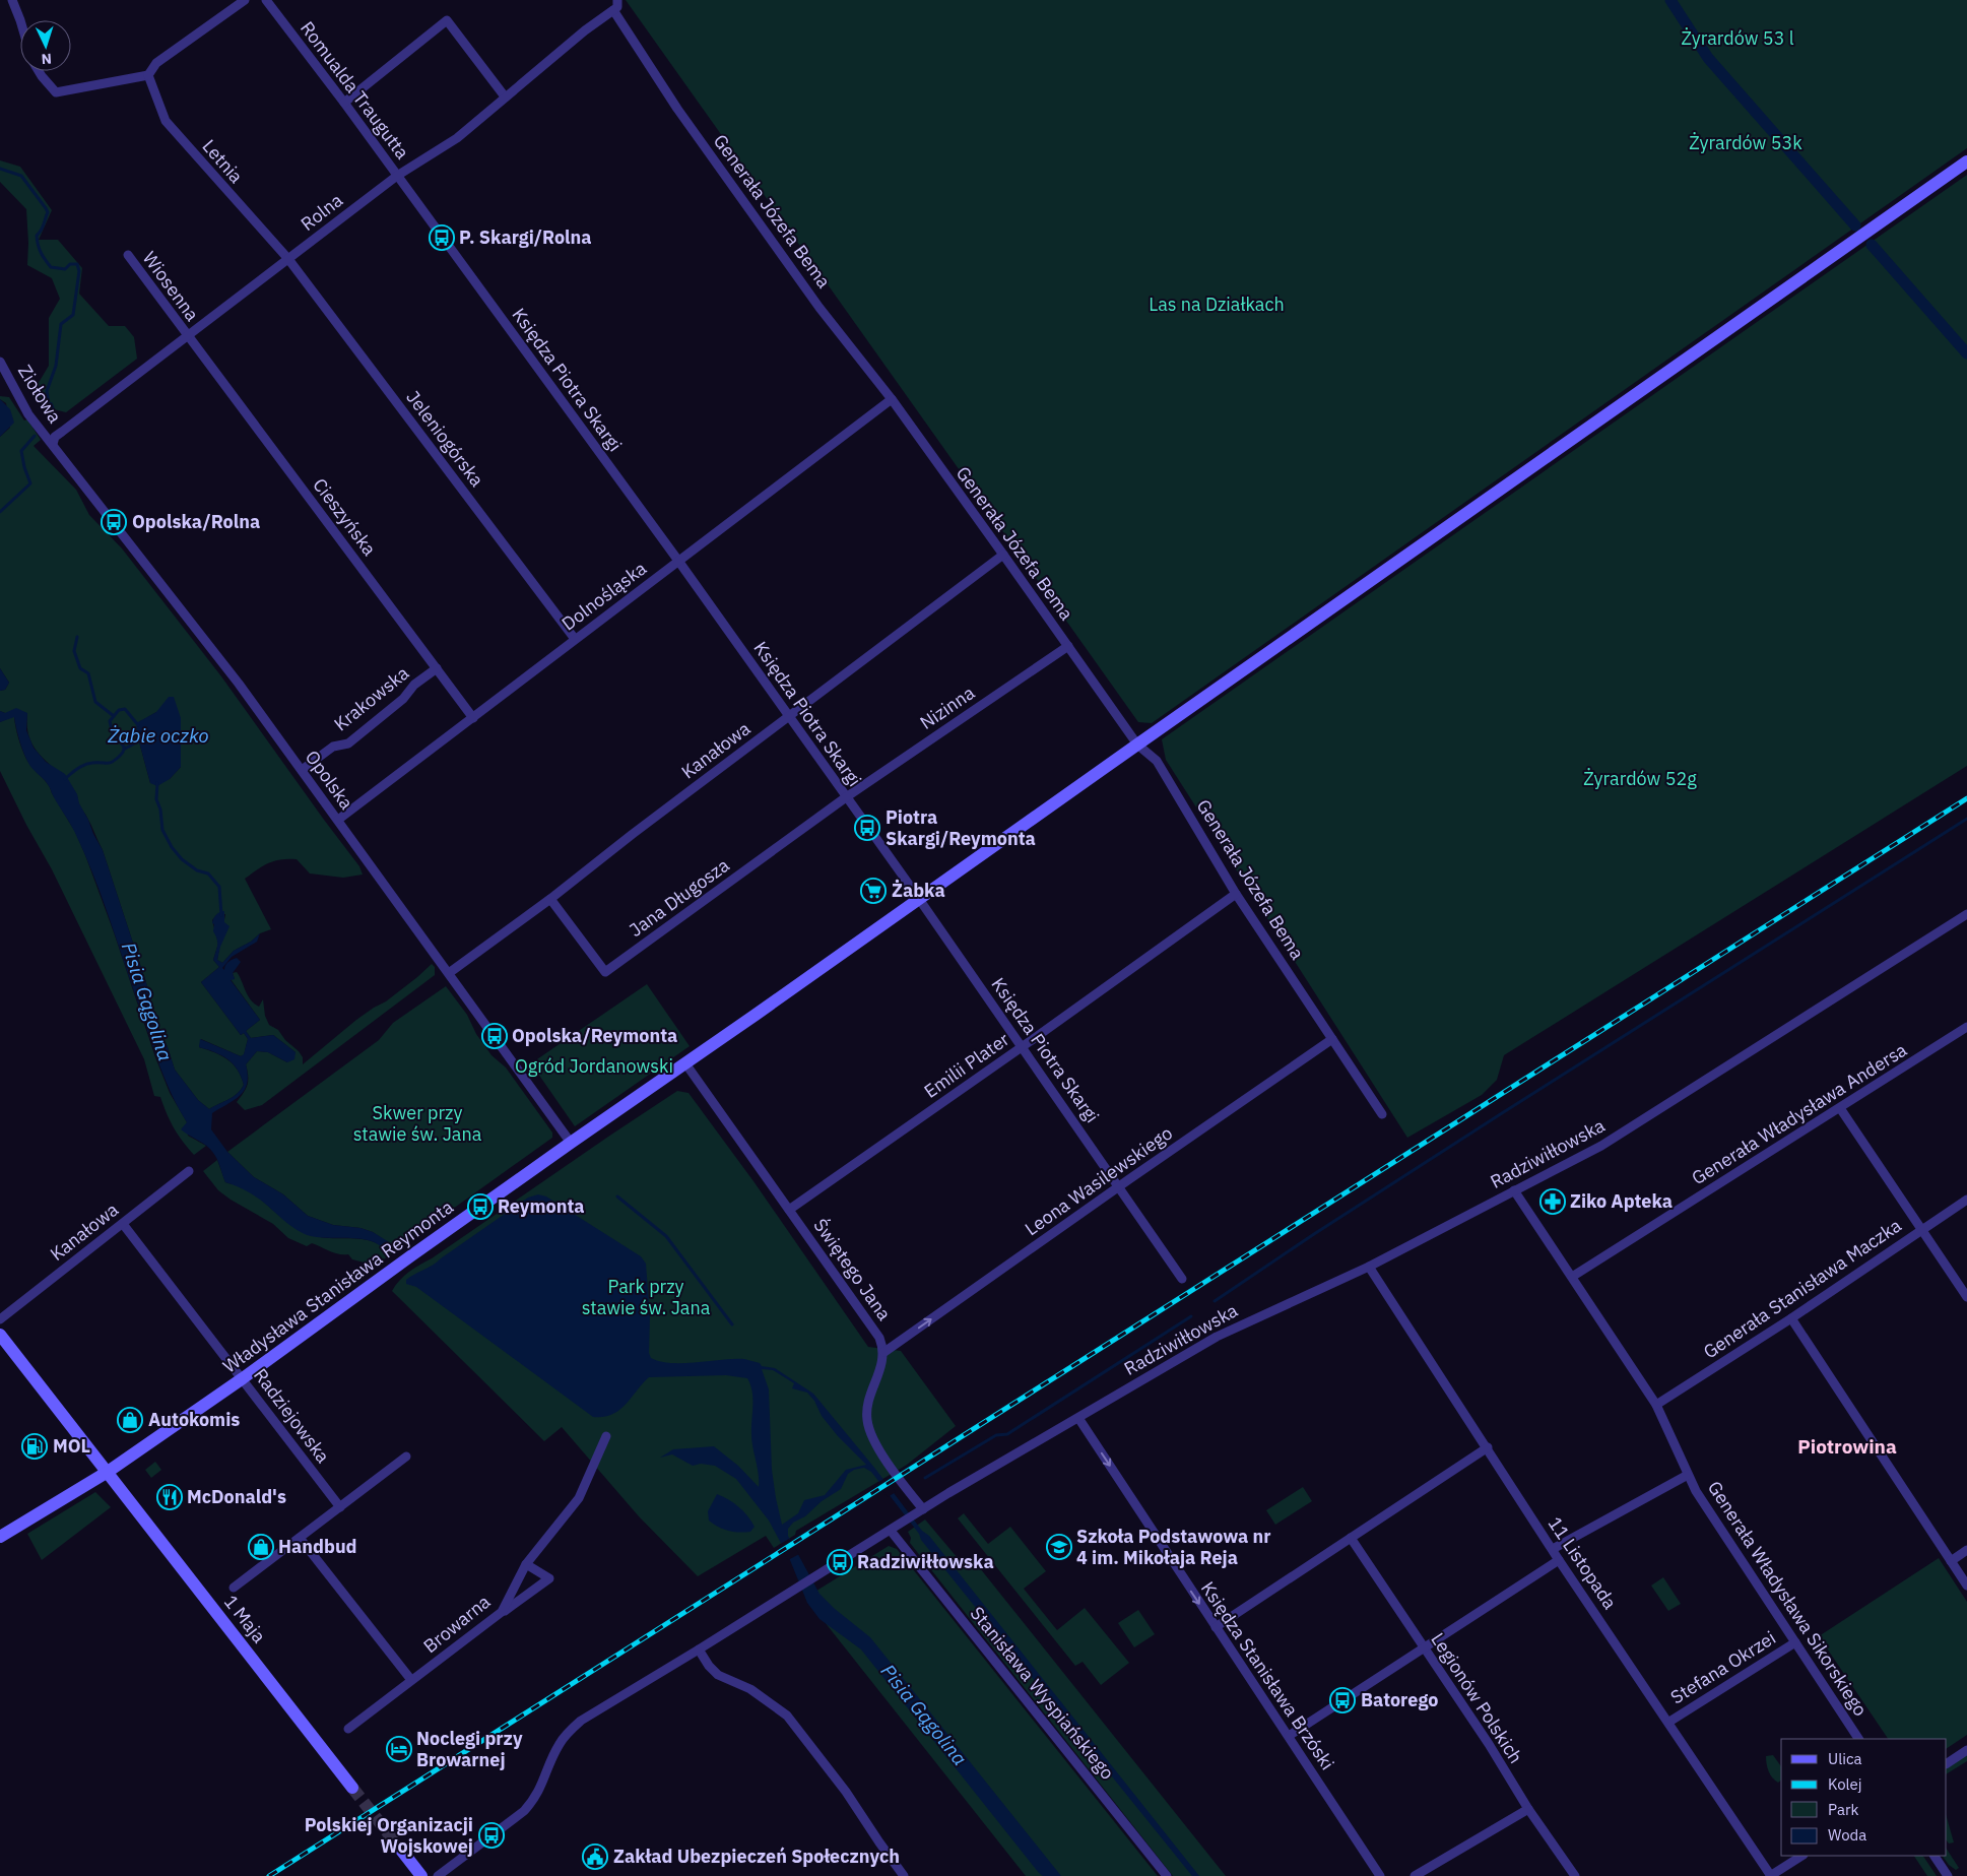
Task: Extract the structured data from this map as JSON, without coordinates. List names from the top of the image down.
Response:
{
  "streets": {
    "main road": ["Władysława Stanisława Reymonta", "1 Maja"],
    "street": [
      "Romualda Traugutta",
      "Letnia",
      "Generała Józefa Bema",
      "Rolna",
      "Wiosenna",
      "Księdza Piotra Skargi",
      "Ziołowa",
      "Jeleniogórska",
      "Cieszyńska",
      "Dolnośląska",
      "Krakowska",
      "Nizinna",
      "Kanałowa",
      "Opolska",
      "Jana Długosza",
      "Emilii Plater",
      "Generała Władysława Andersa",
      "Radziwiłłowska",
      "Leona Wasilewskiego",
      "Świętego Jana",
      "Generała Stanisława Maczka",
      "Radziejowska",
      "11 Listopada",
      "Generała Władysława Sikorskiego",
      "Browarna",
      "Stefana Okrzei",
      "Księdza Stanisława Brzóski",
      "Stanisława Wyspiańskiego",
      "Legionów Polskich"
    ]
  },
  "crossings": [
    ["Romualda Traugutta", "Rolna"],
    ["Romualda Traugutta", "Księdza Piotra Skargi"],
    ["Letnia", "Rolna"],
    ["Letnia", "Jeleniogórska"],
    ["Generała Józefa Bema", "Rolna"],
    ["Generała Józefa Bema", "Dolnośląska"],
    ["Generała Józefa Bema", "Nizinna"],
    ["Generała Józefa Bema", "Kanałowa"],
    ["Generała Józefa Bema", "Emilii Plater"],
    ["Generała Józefa Bema", "Leona Wasilewskiego"],
    ["Generała Józefa Bema", "Władysława Stanisława Reymonta"],
    ["Rolna", "Wiosenna"],
    ["Rolna", "Księdza Piotra Skargi"],
    ["Rolna", "Ziołowa"],
    ["Rolna", "Jeleniogórska"],
    ["Rolna", "Cieszyńska"],
    ["Rolna", "Opolska"],
    ["Wiosenna", "Cieszyńska"],
    ["Księdza Piotra Skargi", "Dolnośląska"],
    ["Księdza Piotra Skargi", "Nizinna"],
    ["Księdza Piotra Skargi", "Kanałowa"],
    ["Księdza Piotra Skargi", "Jana Długosza"],
    ["Księdza Piotra Skargi", "Emilii Plater"],
    ["Księdza Piotra Skargi", "Leona Wasilewskiego"],
    ["Księdza Piotra Skargi", "Władysława Stanisława Reymonta"],
    ["Ziołowa", "Opolska"],
    ["Jeleniogórska", "Dolnośląska"],
    ["Cieszyńska", "Dolnośląska"],
    ["Cieszyńska", "Krakowska"],
    ["Dolnośląska", "Opolska"],
    ["Krakowska", "Opolska"],
    ["Nizinna", "Jana Długosza"],
    ["Kanałowa", "Opolska"],
    ["Kanałowa", "Jana Długosza"],
    ["Kanałowa", "Radziejowska"],
    ["Opolska", "Władysława Stanisława Reymonta"],
    ["Emilii Plater", "Świętego Jana"],
    ["Generała Władysława Andersa", "Generała Władysława Sikorskiego"],
    ["Radziwiłłowska", "11 Listopada"],
    ["Radziwiłłowska", "Generała Władysława Sikorskiego"],
    ["Radziwiłłowska", "Księdza Stanisława Brzóski"],
    ["Radziwiłłowska", "Stanisława Wyspiańskiego"],
    ["Leona Wasilewskiego", "Świętego Jana"],
    ["Świętego Jana", "Władysława Stanisława Reymonta"],
    ["Władysława Stanisława Reymonta", "Radziejowska"],
    ["Władysława Stanisława Reymonta", "1 Maja"],
    ["Generała Stanisława Maczka", "Generała Władysława Sikorskiego"],
    ["11 Listopada", "Generała Władysława Sikorskiego"],
    ["11 Listopada", "Stefana Okrzei"],
    ["Generała Władysława Sikorskiego", "Stefana Okrzei"]
  ],
  "one_way": ["Leona Wasilewskiego", "Księdza Stanisława Brzóski"],
  "districts": ["Piotrowina"],
  "water": ["Żabie oczko", "Pisia Gągolina"],
  "parks": [
    "Żyrardów 53 l",
    "Żyrardów 53k",
    "Las na Działkach",
    "Żyrardów 52g",
    "Ogród Jordanowski",
    "Skwer przy stawie św. Jana",
    "Park przy stawie św. Jana"
  ],
  "places": {
    "bus stop": [
      "P. Skargi/Rolna",
      "Opolska/Rolna",
      "Piotra Skargi/Reymonta",
      "Opolska/Reymonta",
      "Reymonta",
      "Radziwiłłowska",
      "Batorego",
      "Polskiej Organizacji Wojskowej"
    ],
    "supermarket": ["Żabka"],
    "pharmacy": ["Ziko Apteka"],
    "shop": ["Autokomis", "Handbud"],
    "fuel station": ["MOL"],
    "restaurant": ["McDonald's"],
    "school or university": ["Szkoła Podstawowa nr 4 im. Mikołaja Reja"],
    "hotel": ["Noclegi przy Browarnej"],
    "public building": ["Zakład Ubezpieczeń Społecznych"]
  },
  "legend": [
    "Ulica",
    "Kolej",
    "Park",
    "Woda"
  ],
  "north": "bottom"
}
